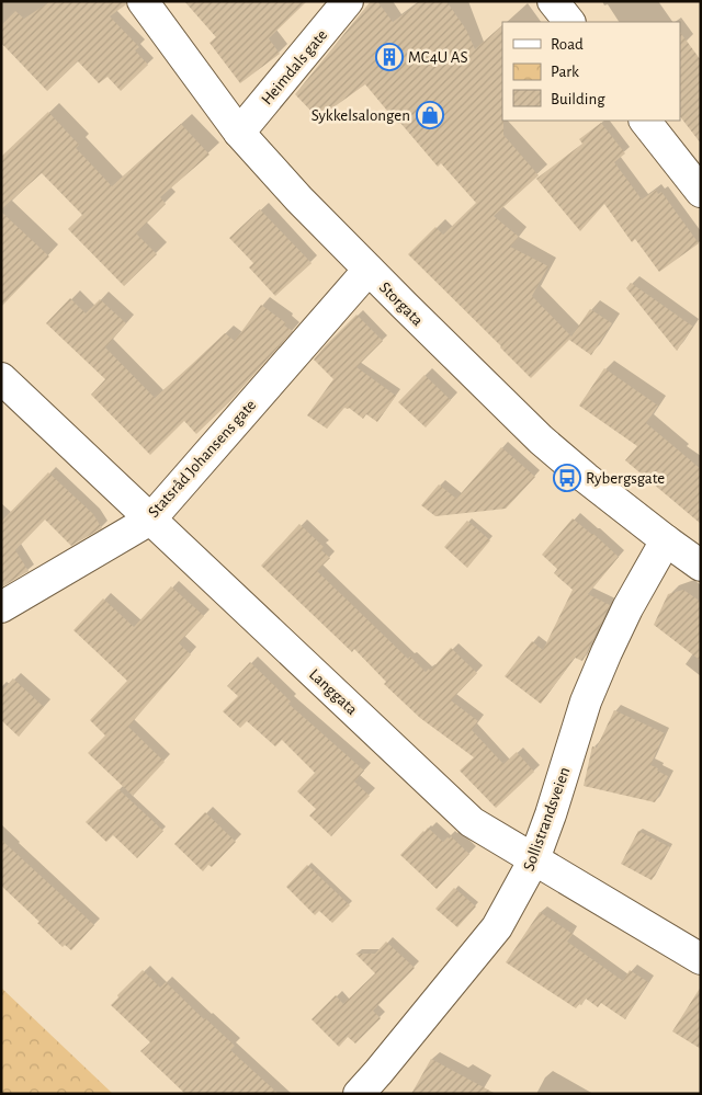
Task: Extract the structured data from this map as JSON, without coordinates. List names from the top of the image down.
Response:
{
  "streets": {
    "street": [
      "Heimdals gate",
      "Storgata",
      "Statsråd Johansens gate",
      "Langgata",
      "Sollistrandsveien"
    ]
  },
  "crossings": [
    ["Heimdals gate", "Storgata"],
    ["Storgata", "Statsråd Johansens gate"],
    ["Storgata", "Sollistrandsveien"],
    ["Statsråd Johansens gate", "Langgata"],
    ["Langgata", "Sollistrandsveien"]
  ],
  "places": {
    "building": ["MC4U AS"],
    "shop": ["Sykkelsalongen"],
    "bus stop": ["Rybergsgate"]
  },
  "legend": ["Road", "Park", "Building"]
}
